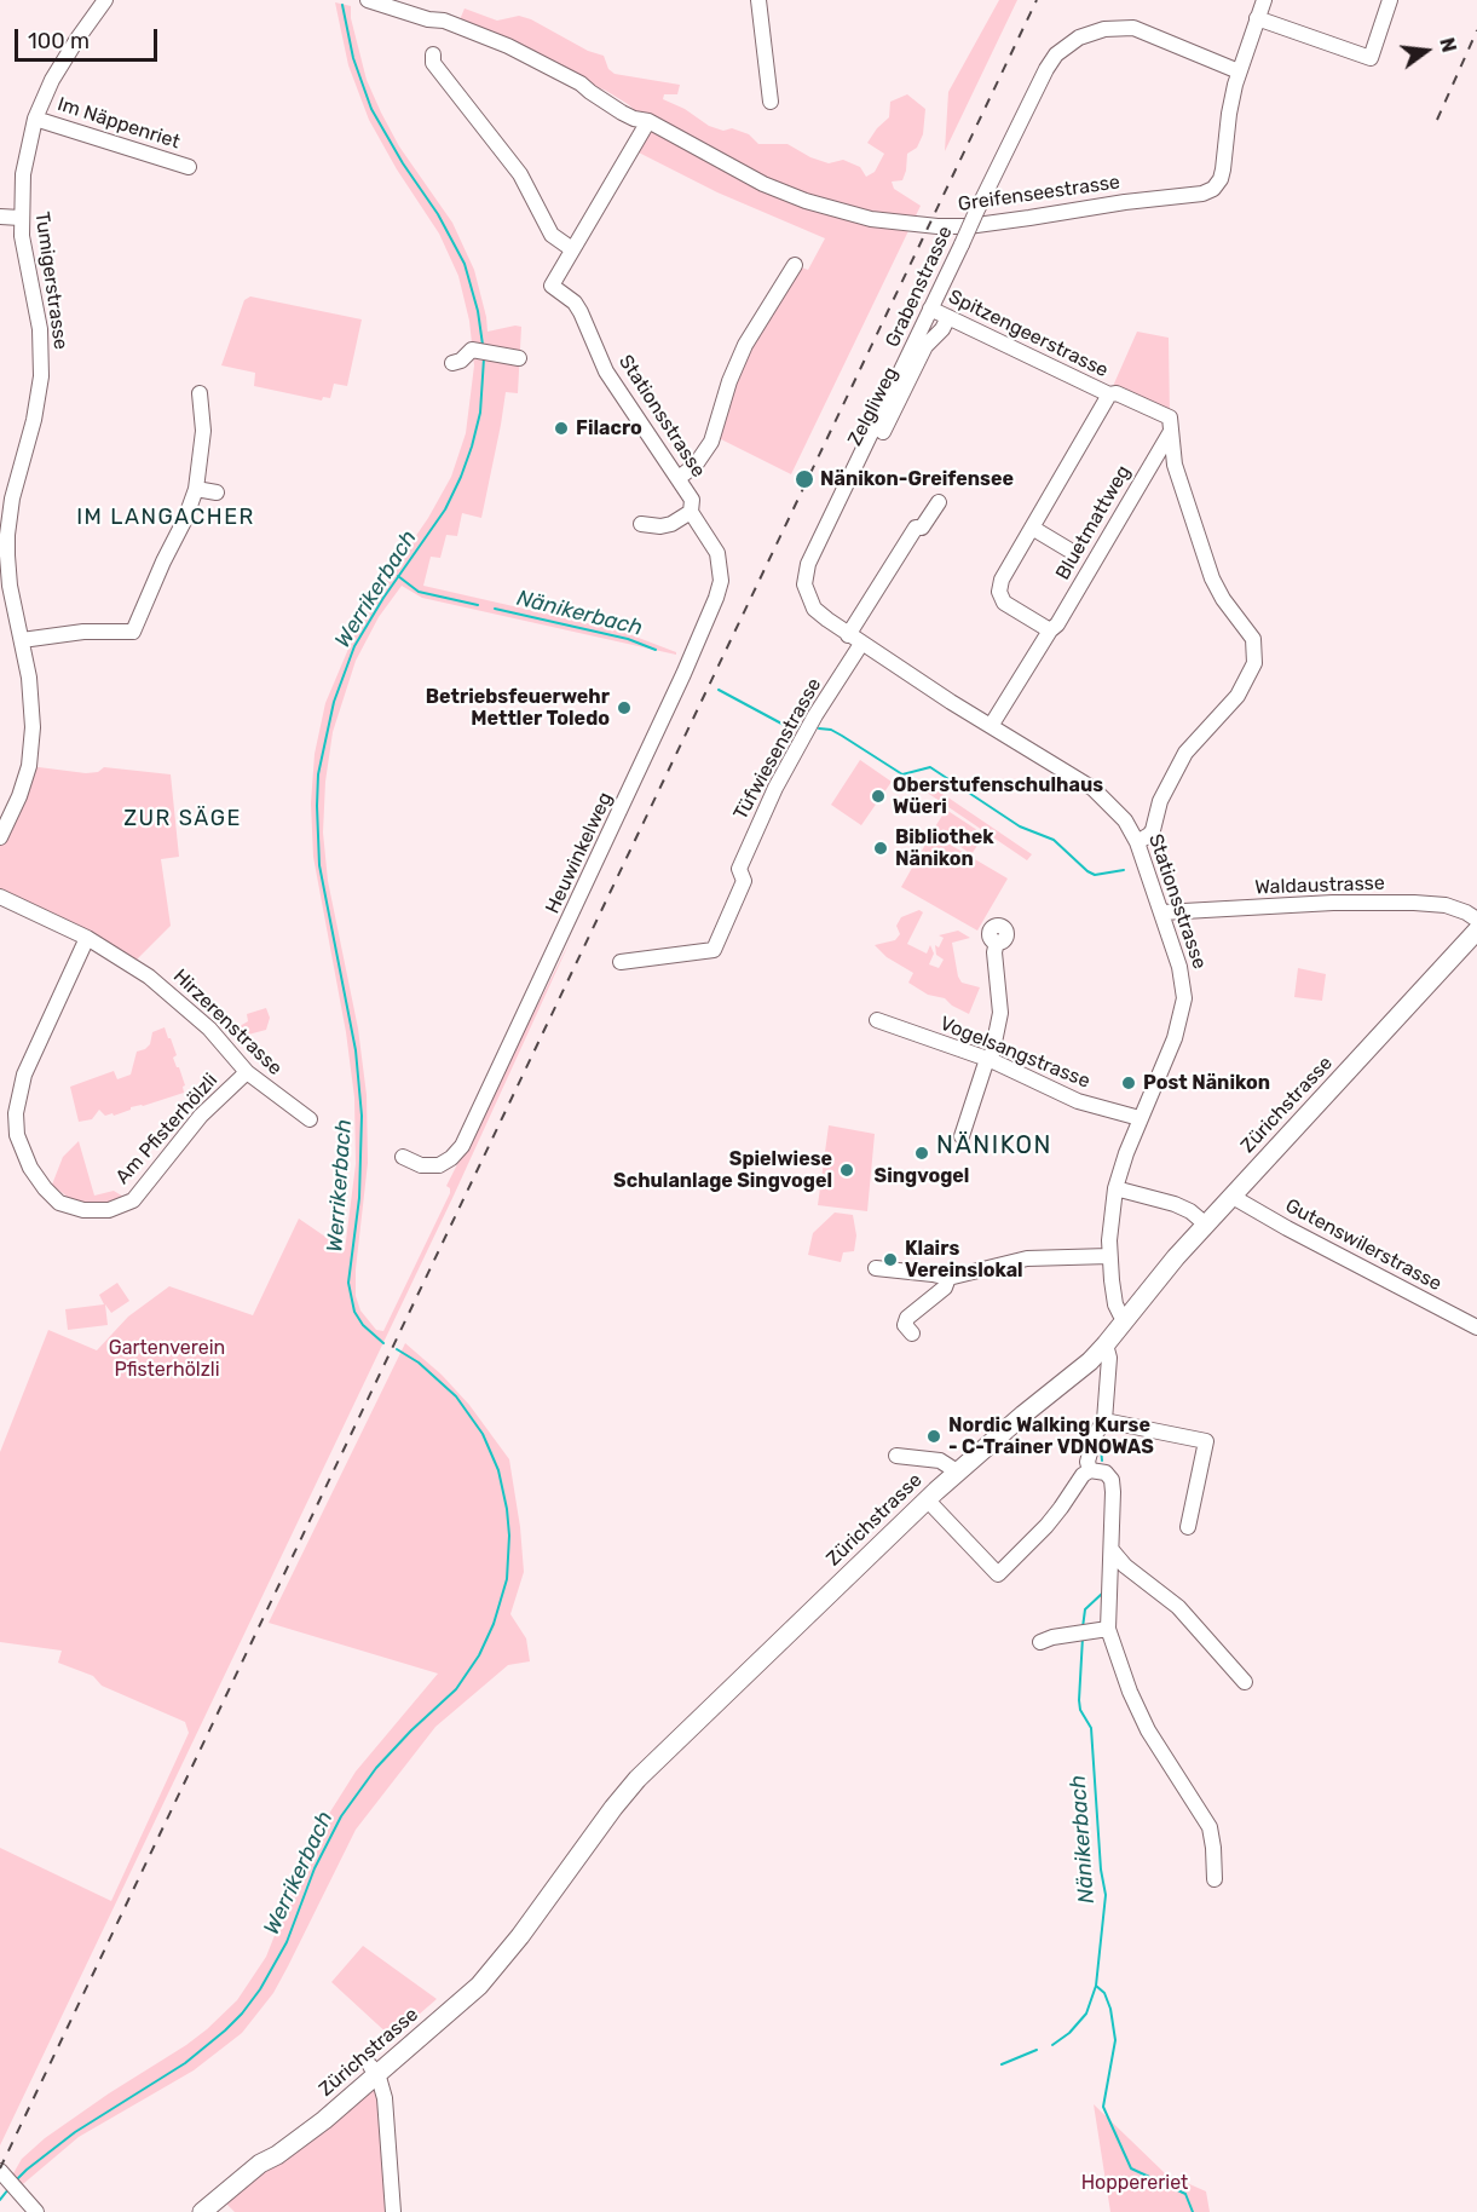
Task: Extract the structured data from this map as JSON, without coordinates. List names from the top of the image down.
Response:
{
  "streets": {
    "main road": ["Zürichstrasse"],
    "street": [
      "Im Näppenriet",
      "Greifenseestrasse",
      "Tumigerstrasse",
      "Grabenstrasse",
      "Spitzengeerstrasse",
      "Zelgliweg",
      "Stationsstrasse",
      "Bluetmattweg",
      "Tüfwiesenstrasse",
      "Heuwinkelweg",
      "Waldaustrasse",
      "Hirzerenstrasse",
      "Vogelsangstrasse",
      "Am Pfisterhölzli",
      "Gutenswilerstrasse"
    ]
  },
  "crossings": [
    ["Im Näppenriet", "Tumigerstrasse"],
    ["Greifenseestrasse", "Grabenstrasse"],
    ["Grabenstrasse", "Spitzengeerstrasse"],
    ["Grabenstrasse", "Zelgliweg"],
    ["Grabenstrasse", "Stationsstrasse"],
    ["Spitzengeerstrasse", "Zelgliweg"],
    ["Spitzengeerstrasse", "Bluetmattweg"],
    ["Stationsstrasse", "Bluetmattweg"],
    ["Stationsstrasse", "Tüfwiesenstrasse"],
    ["Stationsstrasse", "Heuwinkelweg"],
    ["Stationsstrasse", "Waldaustrasse"],
    ["Stationsstrasse", "Vogelsangstrasse"],
    ["Stationsstrasse", "Zürichstrasse"],
    ["Hirzerenstrasse", "Am Pfisterhölzli"],
    ["Zürichstrasse", "Gutenswilerstrasse"]
  ],
  "districts": ["IM LANGACHER", "ZUR SÄGE", "NÄNIKON"],
  "water": ["Werrikerbach", "Nänikerbach"],
  "parks": ["Gartenverein Pfisterhölzli", "Hoppereriet"],
  "places": [
    "Filacro",
    "Nänikon-Greifensee",
    "Betriebsfeuerwehr Mettler Toledo",
    "Oberstufenschulhaus Wüeri",
    "Bibliothek Nänikon",
    "Post Nänikon",
    "Singvogel",
    "Spielwiese Schulanlage Singvogel",
    "Klairs Vereinslokal",
    "Nordic Walking Kurse - C-Trainer VDNOWAS"
  ],
  "scale_bar": "100 m",
  "north": "right"
}
